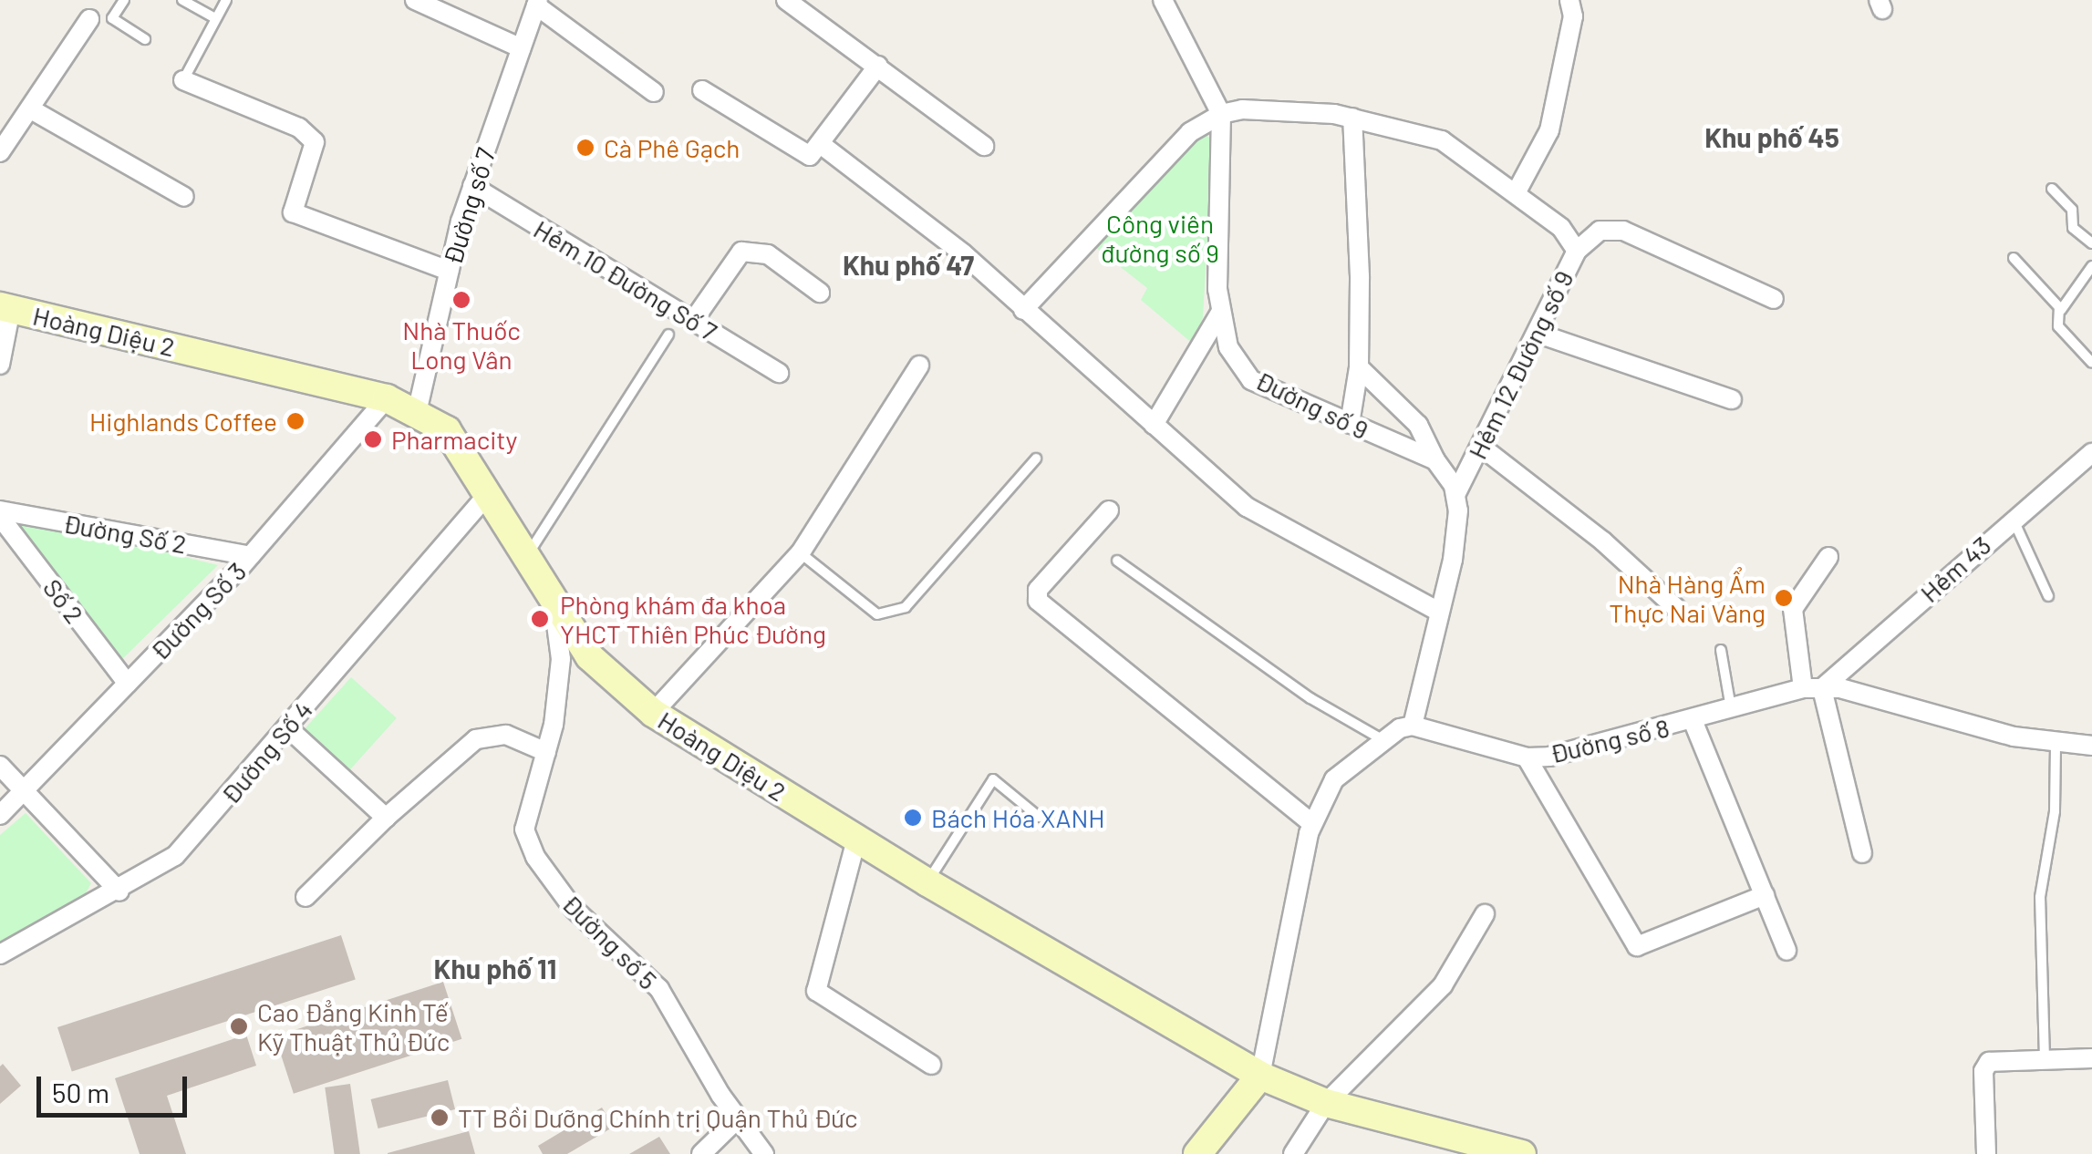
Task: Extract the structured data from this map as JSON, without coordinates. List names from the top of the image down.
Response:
{
  "streets": {
    "street": [
      "Đường số 7",
      "Hẻm 10 Đường Số 7",
      "Hoàng Diệu 2",
      "Hẻm 12 Đường số 9",
      "Đường số 9",
      "Đường Số 2",
      "Hẻm 43",
      "Số 2",
      "Đường Số 3",
      "Đường số 8",
      "Đường Số 4",
      "Đường số 5"
    ]
  },
  "crossings": [
    ["Đường số 7", "Hẻm 10 Đường Số 7"],
    ["Đường số 7", "Hoàng Diệu 2"],
    ["Hoàng Diệu 2", "Đường Số 3"],
    ["Hoàng Diệu 2", "Đường Số 4"],
    ["Hoàng Diệu 2", "Đường số 5"],
    ["Hẻm 12 Đường số 9", "Đường số 9"],
    ["Đường Số 2", "Số 2"],
    ["Đường Số 2", "Đường Số 3"],
    ["Hẻm 43", "Đường số 8"],
    ["Số 2", "Đường Số 3"]
  ],
  "districts": ["Khu phố 45", "Khu phố 47", "Khu phố 11"],
  "parks": ["Công viên đường số 9"],
  "places": [
    "Cà Phê Gạch",
    "Nhà Thuốc Long Vân",
    "Highlands Coffee",
    "Pharmacity",
    "Nhà Hàng Ẩm Thực Nai Vàng",
    "Phòng khám đa khoa YHCT Thiên Phúc Đường",
    "Bách Hóa XANH",
    "Cao Đẳng Kinh Tế Kỹ Thuật Thủ Đức",
    "TT Bồi Dưỡng Chính trị Quận Thủ Đức"
  ],
  "scale_bar": "50 m"
}
